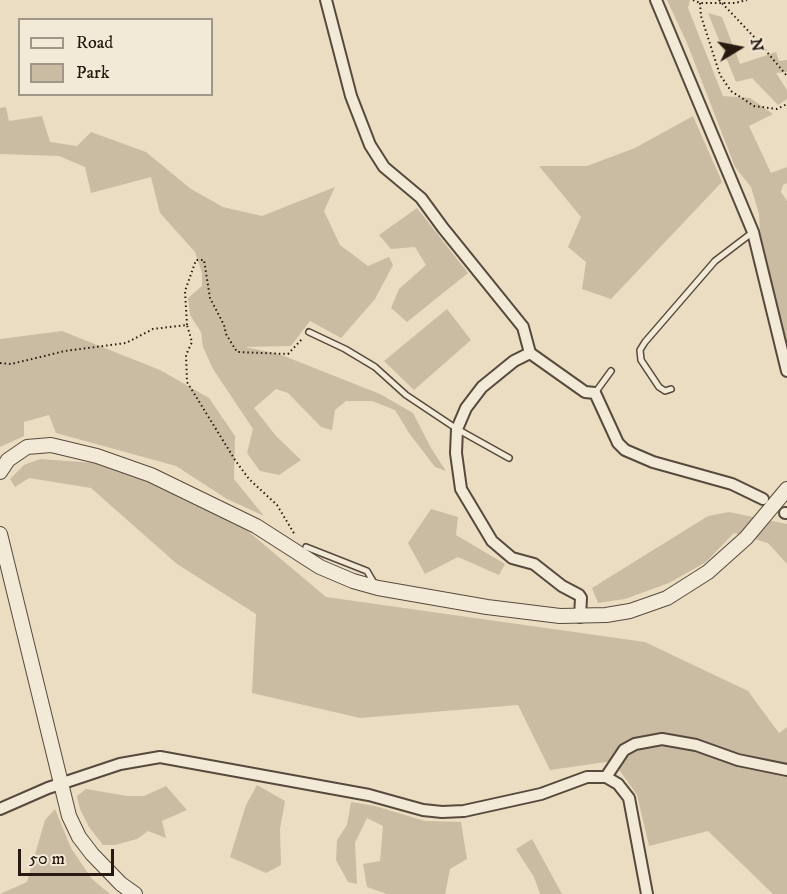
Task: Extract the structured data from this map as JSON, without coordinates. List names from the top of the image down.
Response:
{
  "legend": ["Road", "Park"],
  "scale_bar": "50 m",
  "north": "right"
}
